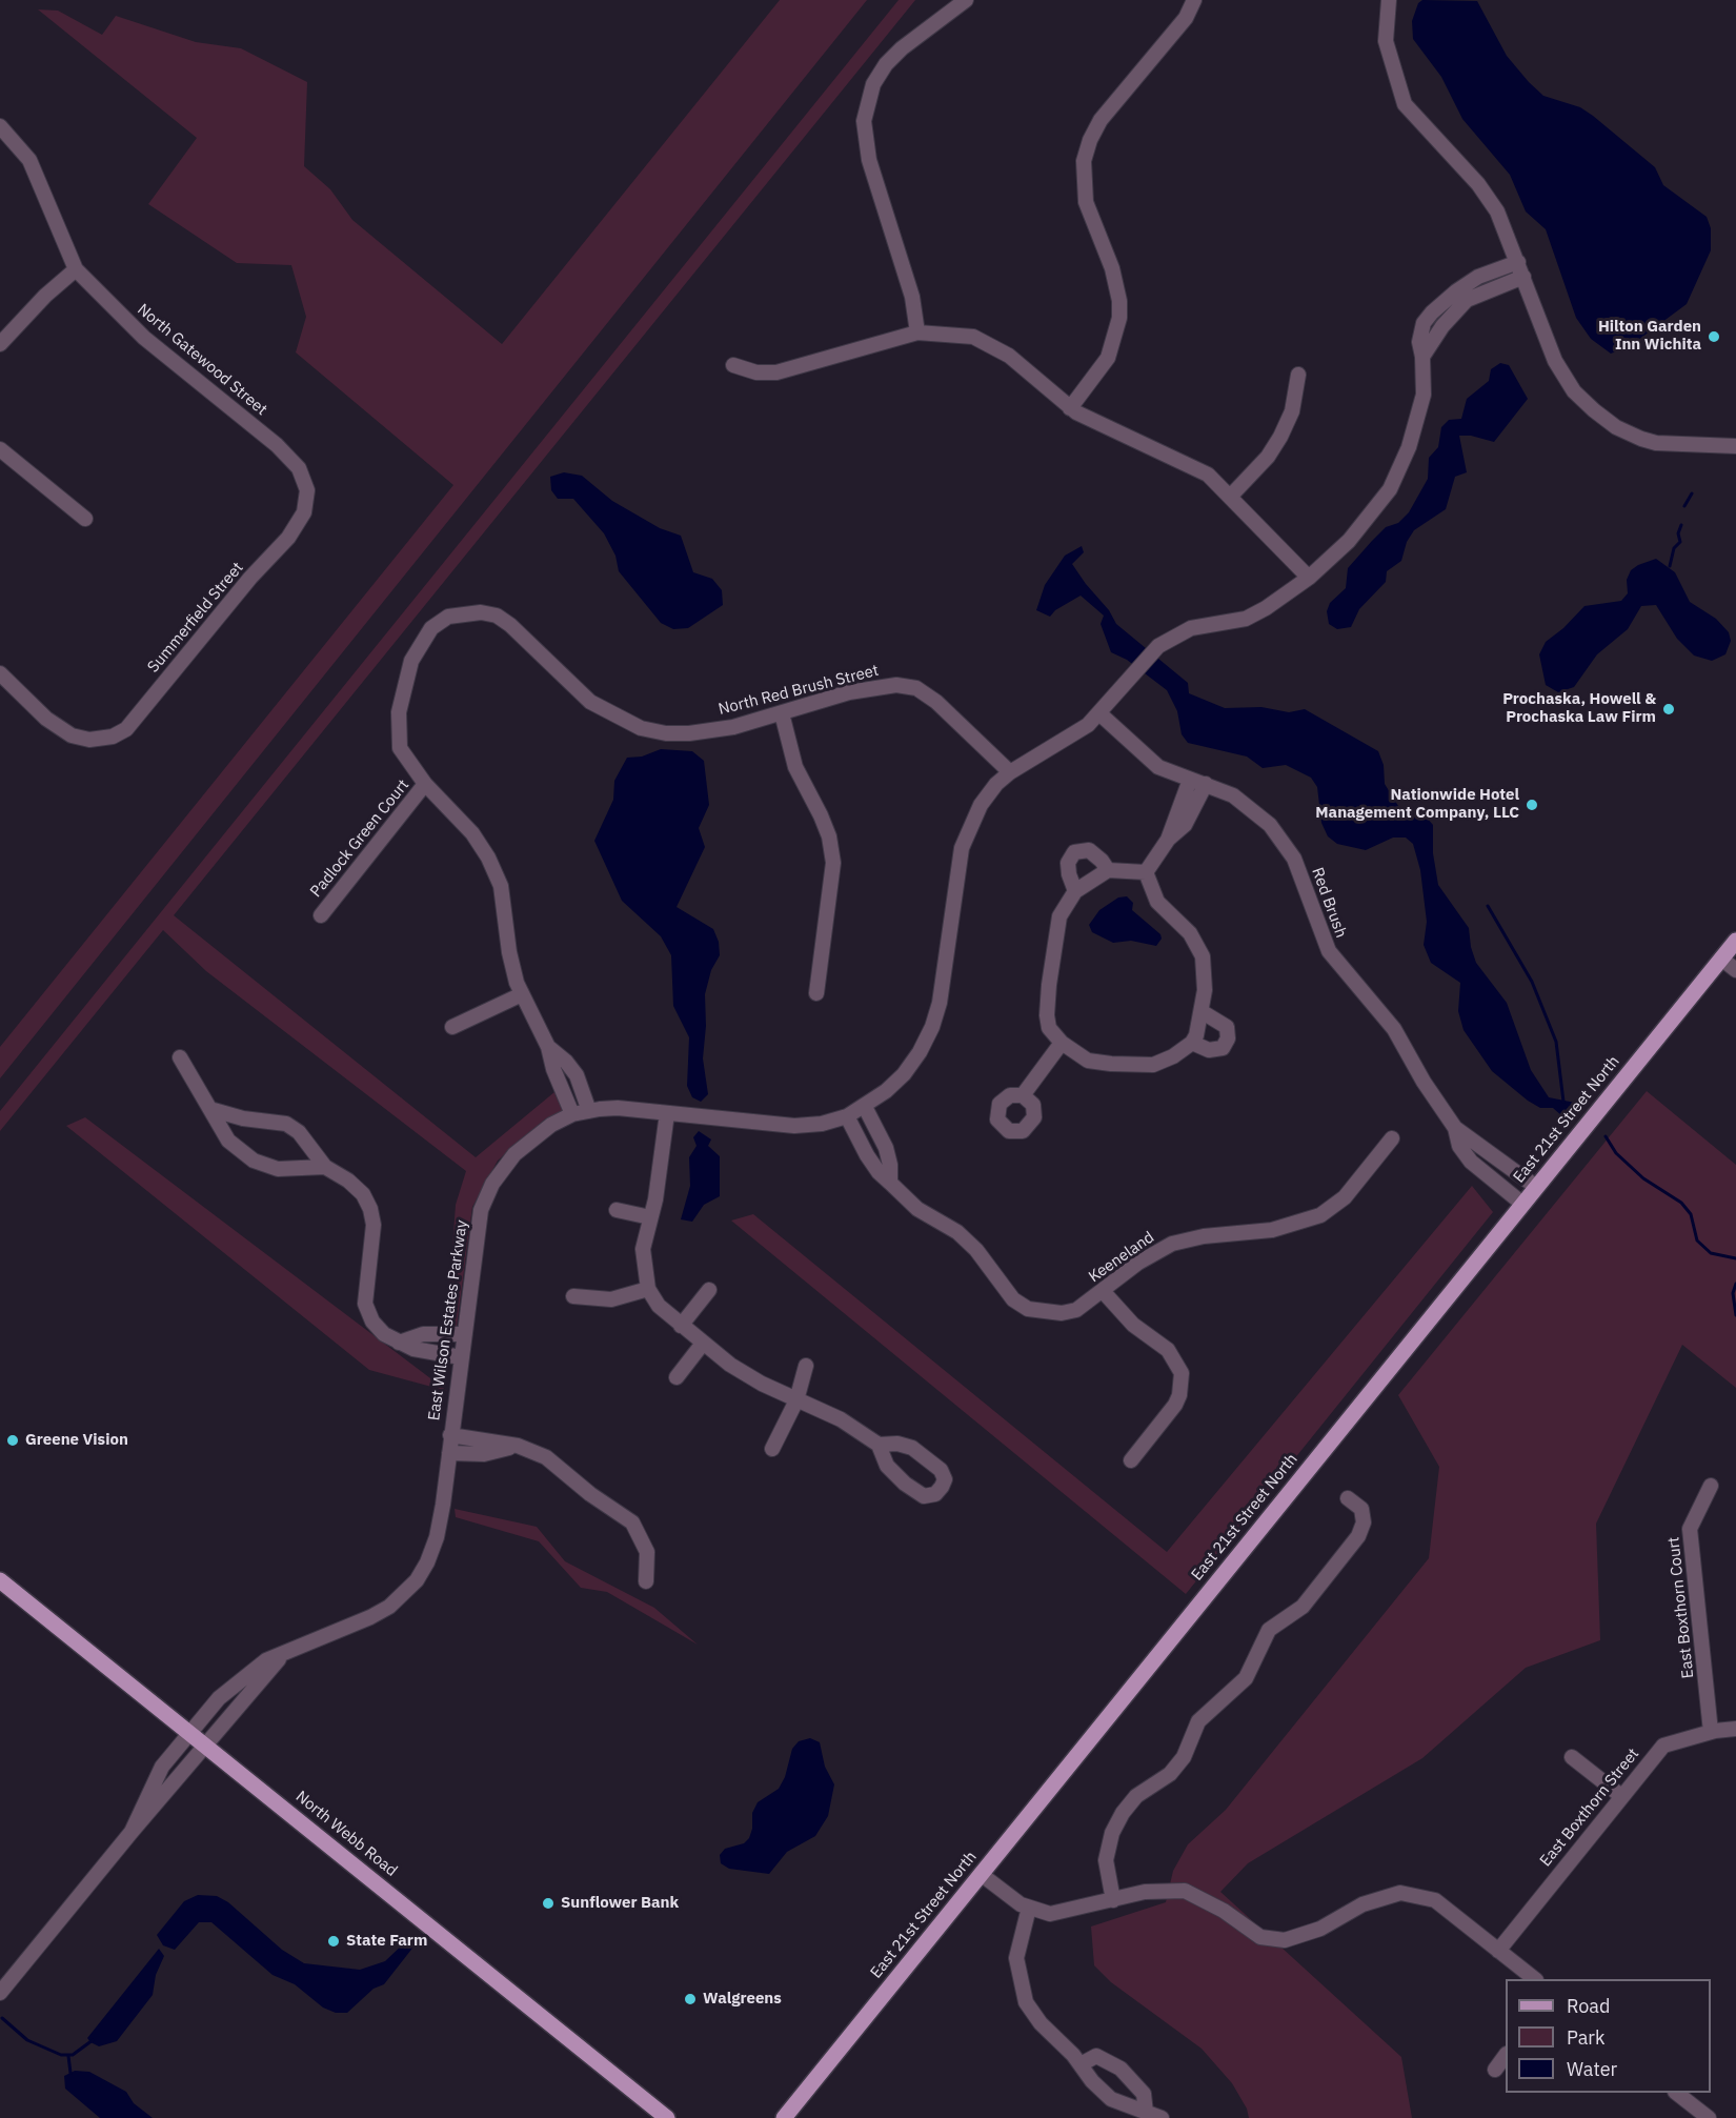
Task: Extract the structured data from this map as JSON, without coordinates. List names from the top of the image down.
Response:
{
  "streets": {
    "main road": ["East 21st Street North", "North Webb Road"],
    "street": [
      "North Gatewood Street",
      "Summerfield Street",
      "North Red Brush Street",
      "Padlock Green Court",
      "Red Brush",
      "Keeneland",
      "East Wilson Estates Parkway",
      "East Boxthorn Court",
      "East Boxthorn Street"
    ]
  },
  "crossings": [
    ["North Gatewood Street", "Summerfield Street"],
    ["North Red Brush Street", "Padlock Green Court"],
    ["North Red Brush Street", "East Wilson Estates Parkway"],
    ["Red Brush", "East 21st Street North"],
    ["Keeneland", "East Wilson Estates Parkway"],
    ["East Wilson Estates Parkway", "North Webb Road"],
    ["East Boxthorn Court", "East Boxthorn Street"]
  ],
  "places": [
    "Hilton Garden Inn Wichita",
    "Prochaska, Howell & Prochaska Law Firm",
    "Nationwide Hotel Management Company, LLC",
    "Greene Vision",
    "Sunflower Bank",
    "State Farm",
    "Walgreens"
  ],
  "legend": ["Road", "Park", "Water"]
}
